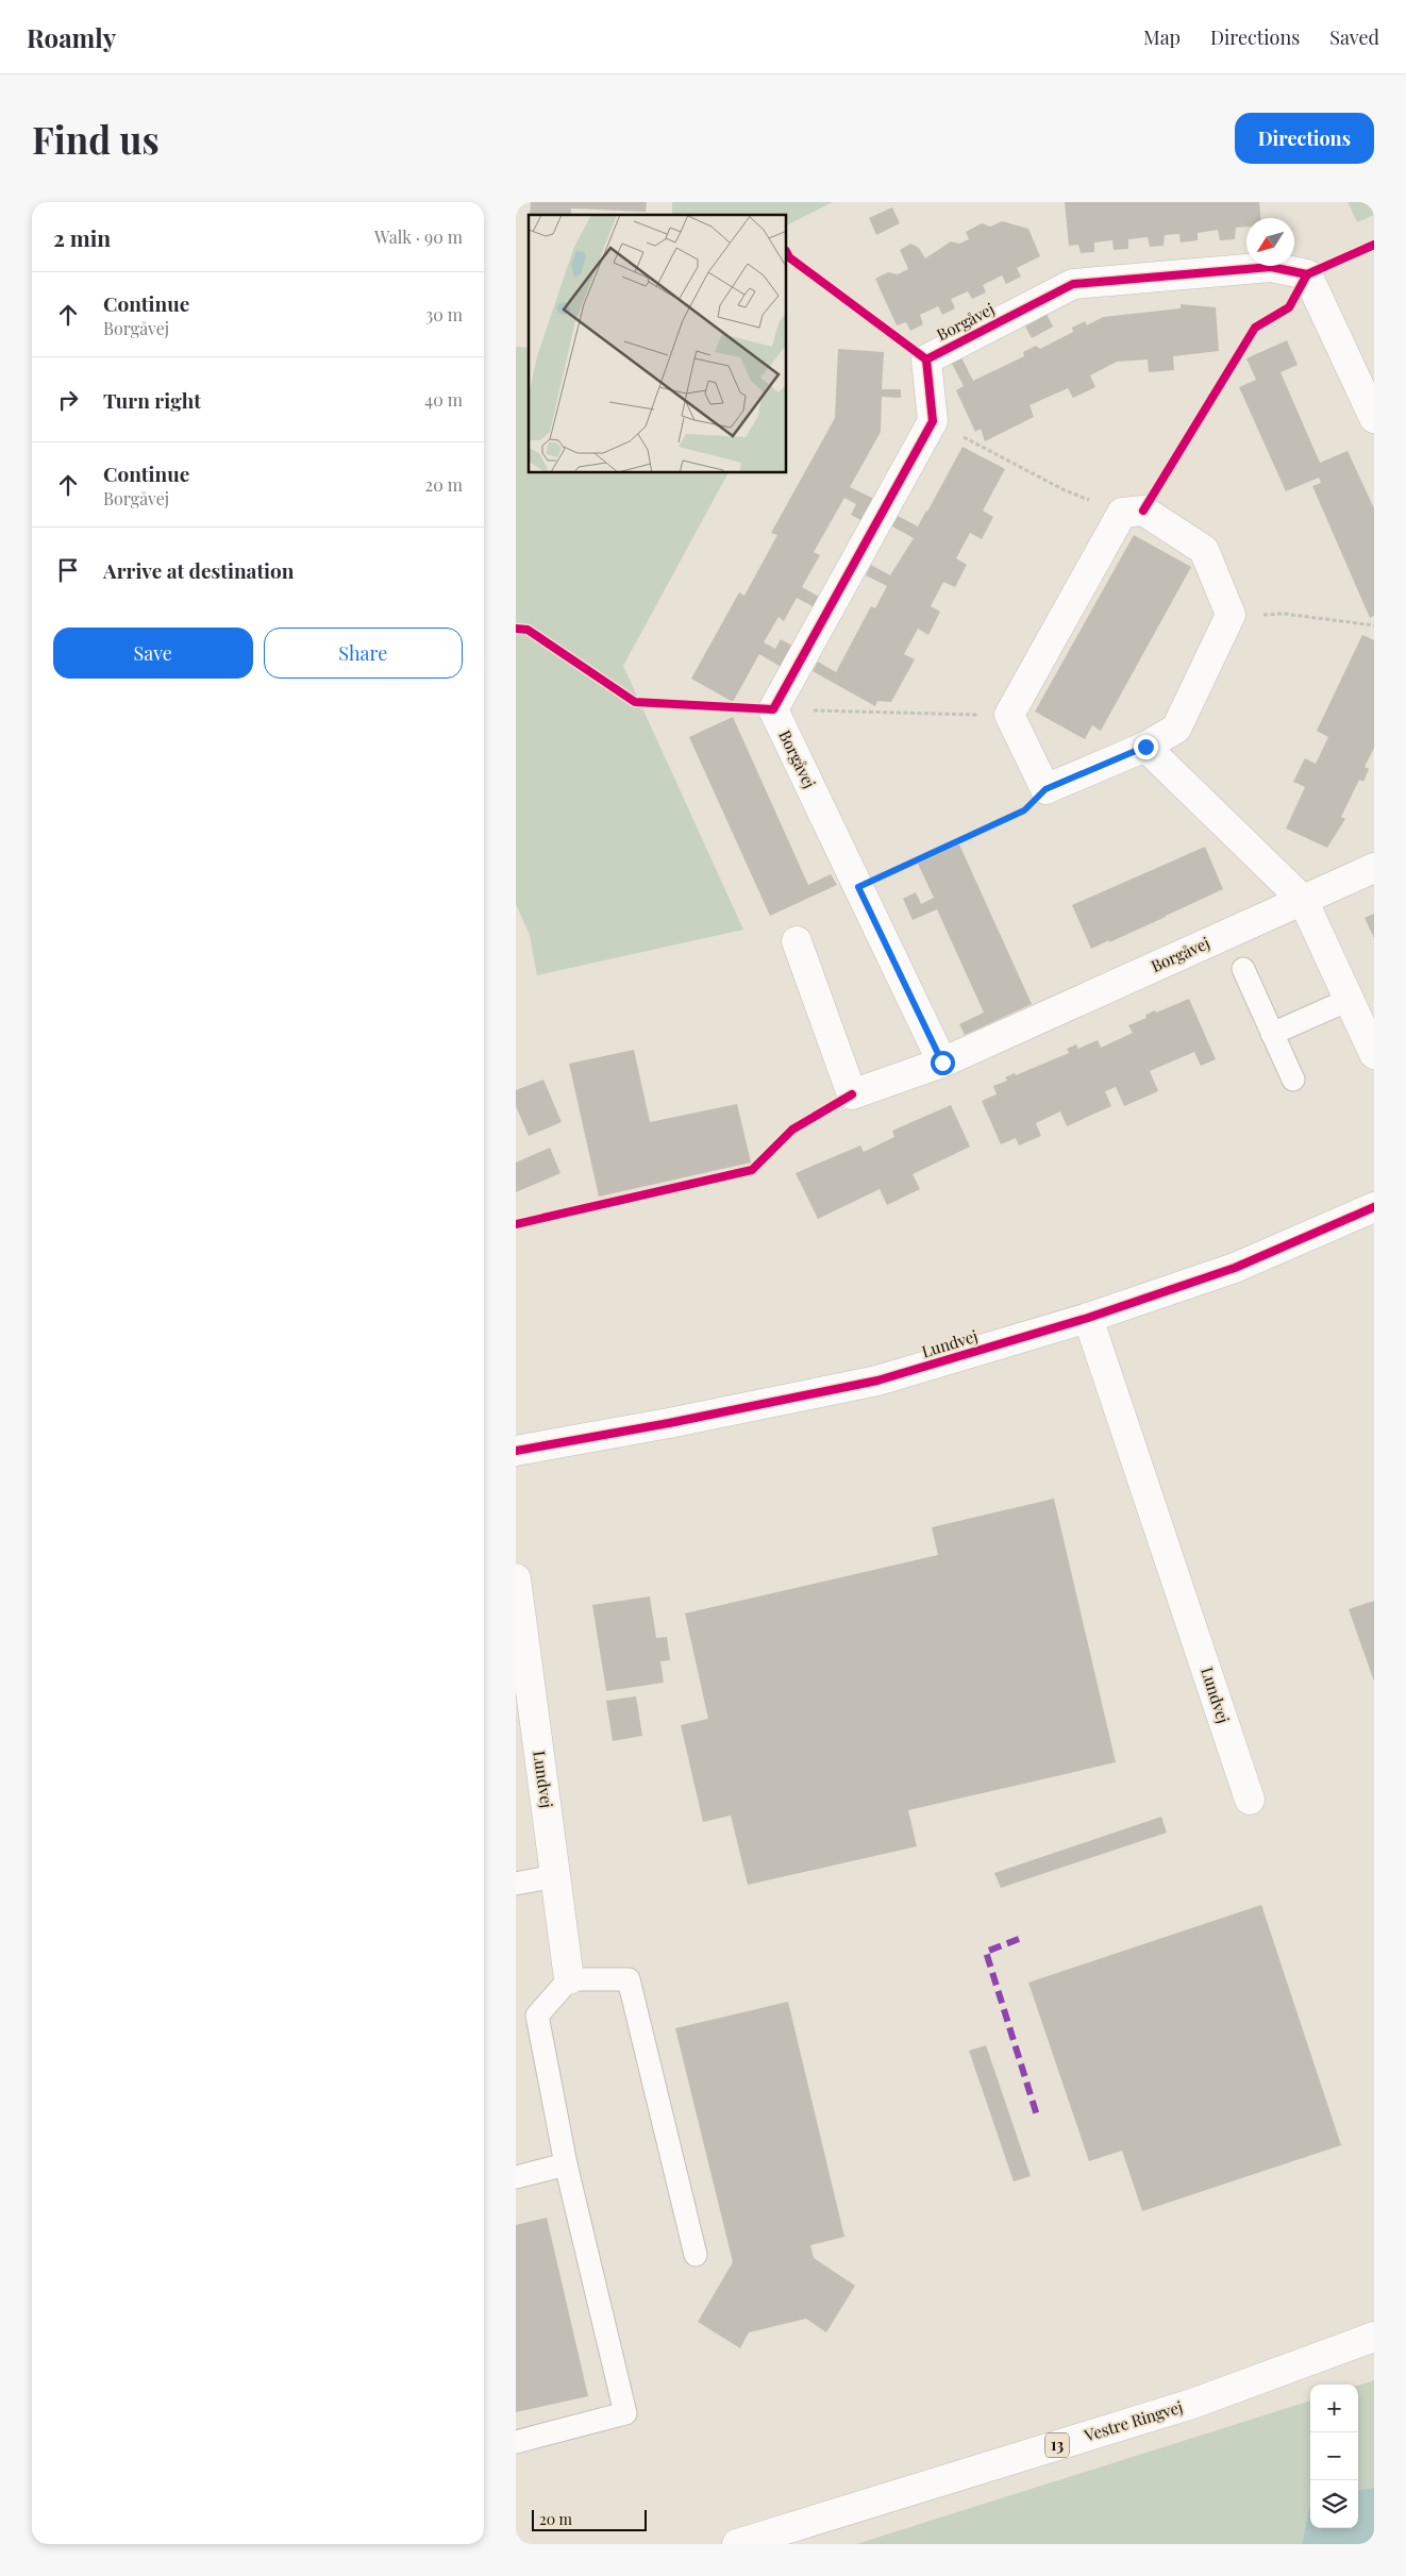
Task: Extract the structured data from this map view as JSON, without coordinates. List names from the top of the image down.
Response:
{
  "streets": {
    "street": [
      "Borgåvej",
      "Lundvej",
      "Vestre Ringvej",
      "13"
    ]
  },
  "scale_bar": "20 m",
  "north": "bottom left",
  "page": {
    "header": "Roamly",
    "nav": ["Map", "Directions", "Saved"],
    "buttons": [
      "Directions",
      ["Save", "Share"]
    ],
    "title": "Find us",
    "heading": ["2 min", "Walk · 90 m"],
    "list": [
      ["Continue", "Borgåvej", "30 m"],
      ["Turn right", "40 m"],
      ["Continue", "Borgåvej", "20 m"],
      "Arrive at destination"
    ],
    "map_buttons": ["+", "−"],
    "scale": "20 m"
  }
}
